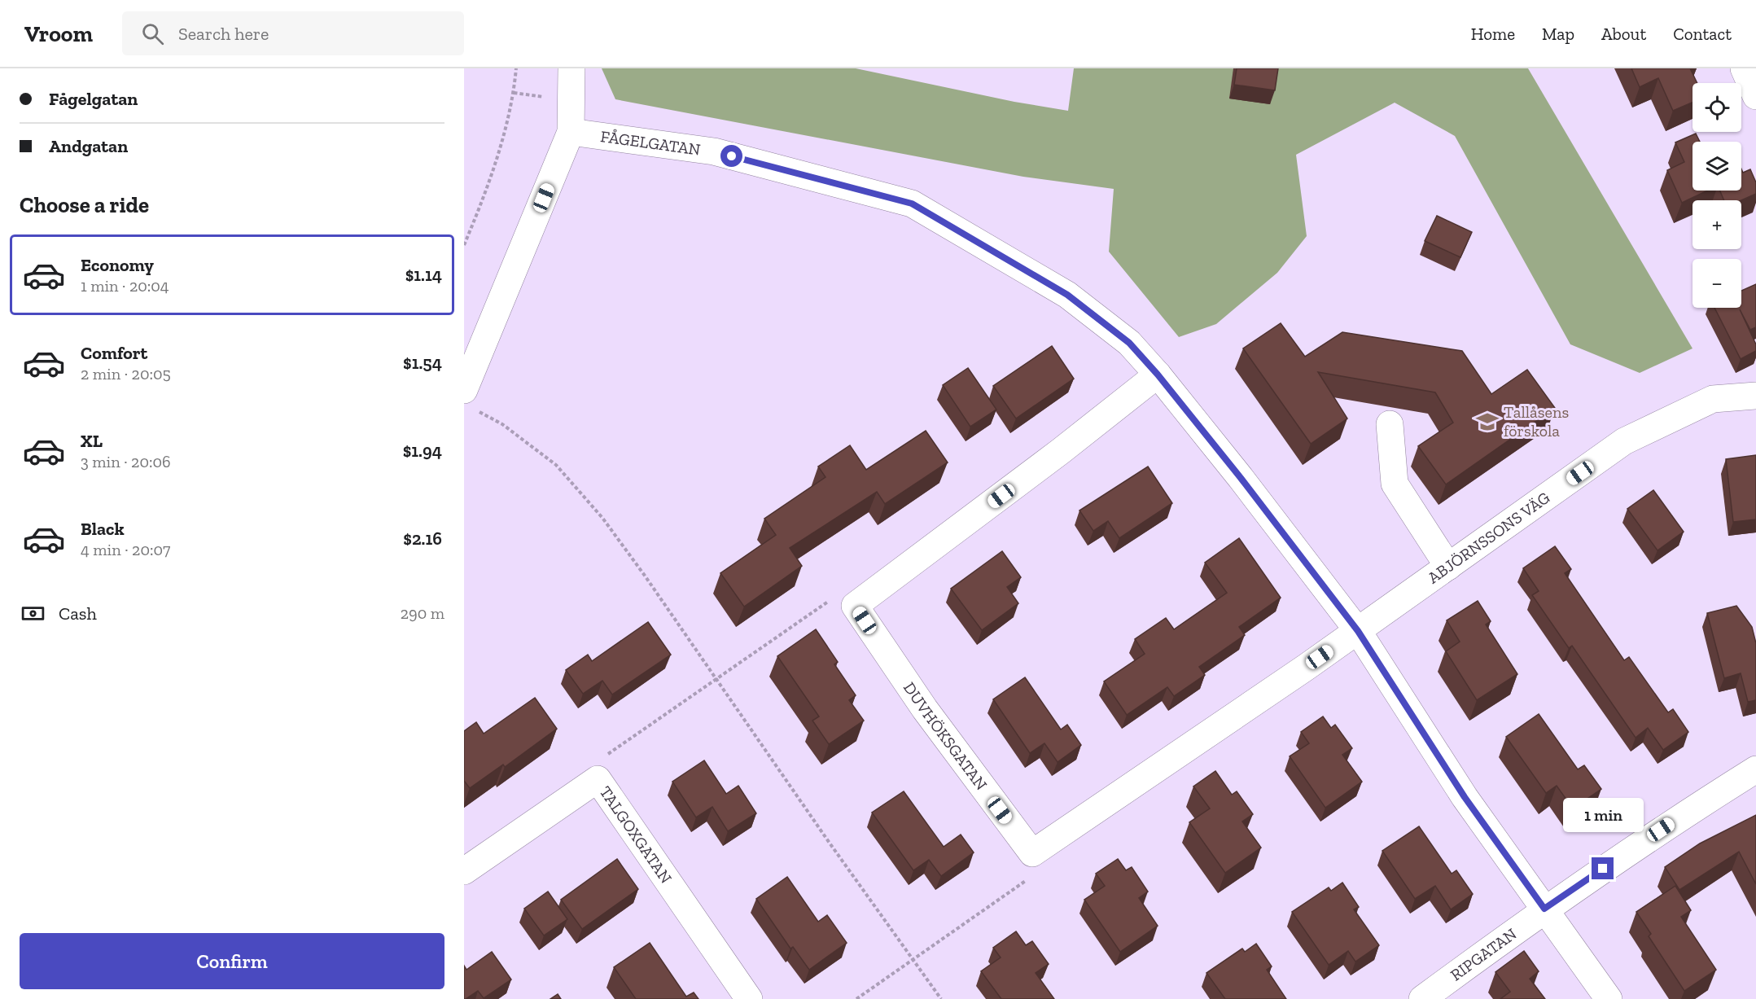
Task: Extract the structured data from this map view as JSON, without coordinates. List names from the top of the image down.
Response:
{
  "streets": {
    "street": [
      "FÅGELGATAN",
      "ABJÖRNSSONS VÄG",
      "DUVHÖKSGATAN",
      "TALGOXGATAN",
      "RIPGATAN"
    ]
  },
  "crossings": [
    ["FÅGELGATAN", "ABJÖRNSSONS VÄG"],
    ["FÅGELGATAN", "RIPGATAN"]
  ],
  "places": {
    "school or university": ["Tallåsens förskola"]
  },
  "page": {
    "header": "Vroom",
    "search": "Search here",
    "nav": [
      "Home",
      "Map",
      "About",
      "Contact"
    ],
    "banner": ["Fågelgatan", "Andgatan"],
    "map_buttons": ["+", "−"],
    "heading": "Choose a ride",
    "list": [
      {
        "name": "Economy",
        "note": "1 min · 20:04",
        "value": "$1.14"
      },
      {
        "name": "Comfort",
        "note": "2 min · 20:05",
        "value": "$1.54"
      },
      {
        "name": "XL",
        "note": "3 min · 20:06",
        "value": "$1.94"
      },
      {
        "name": "Black",
        "note": "4 min · 20:07",
        "value": "$2.16"
      }
    ],
    "pay": ["Cash", "290 m"],
    "bubble": "1 min",
    "buttons": "Confirm"
  }
}
